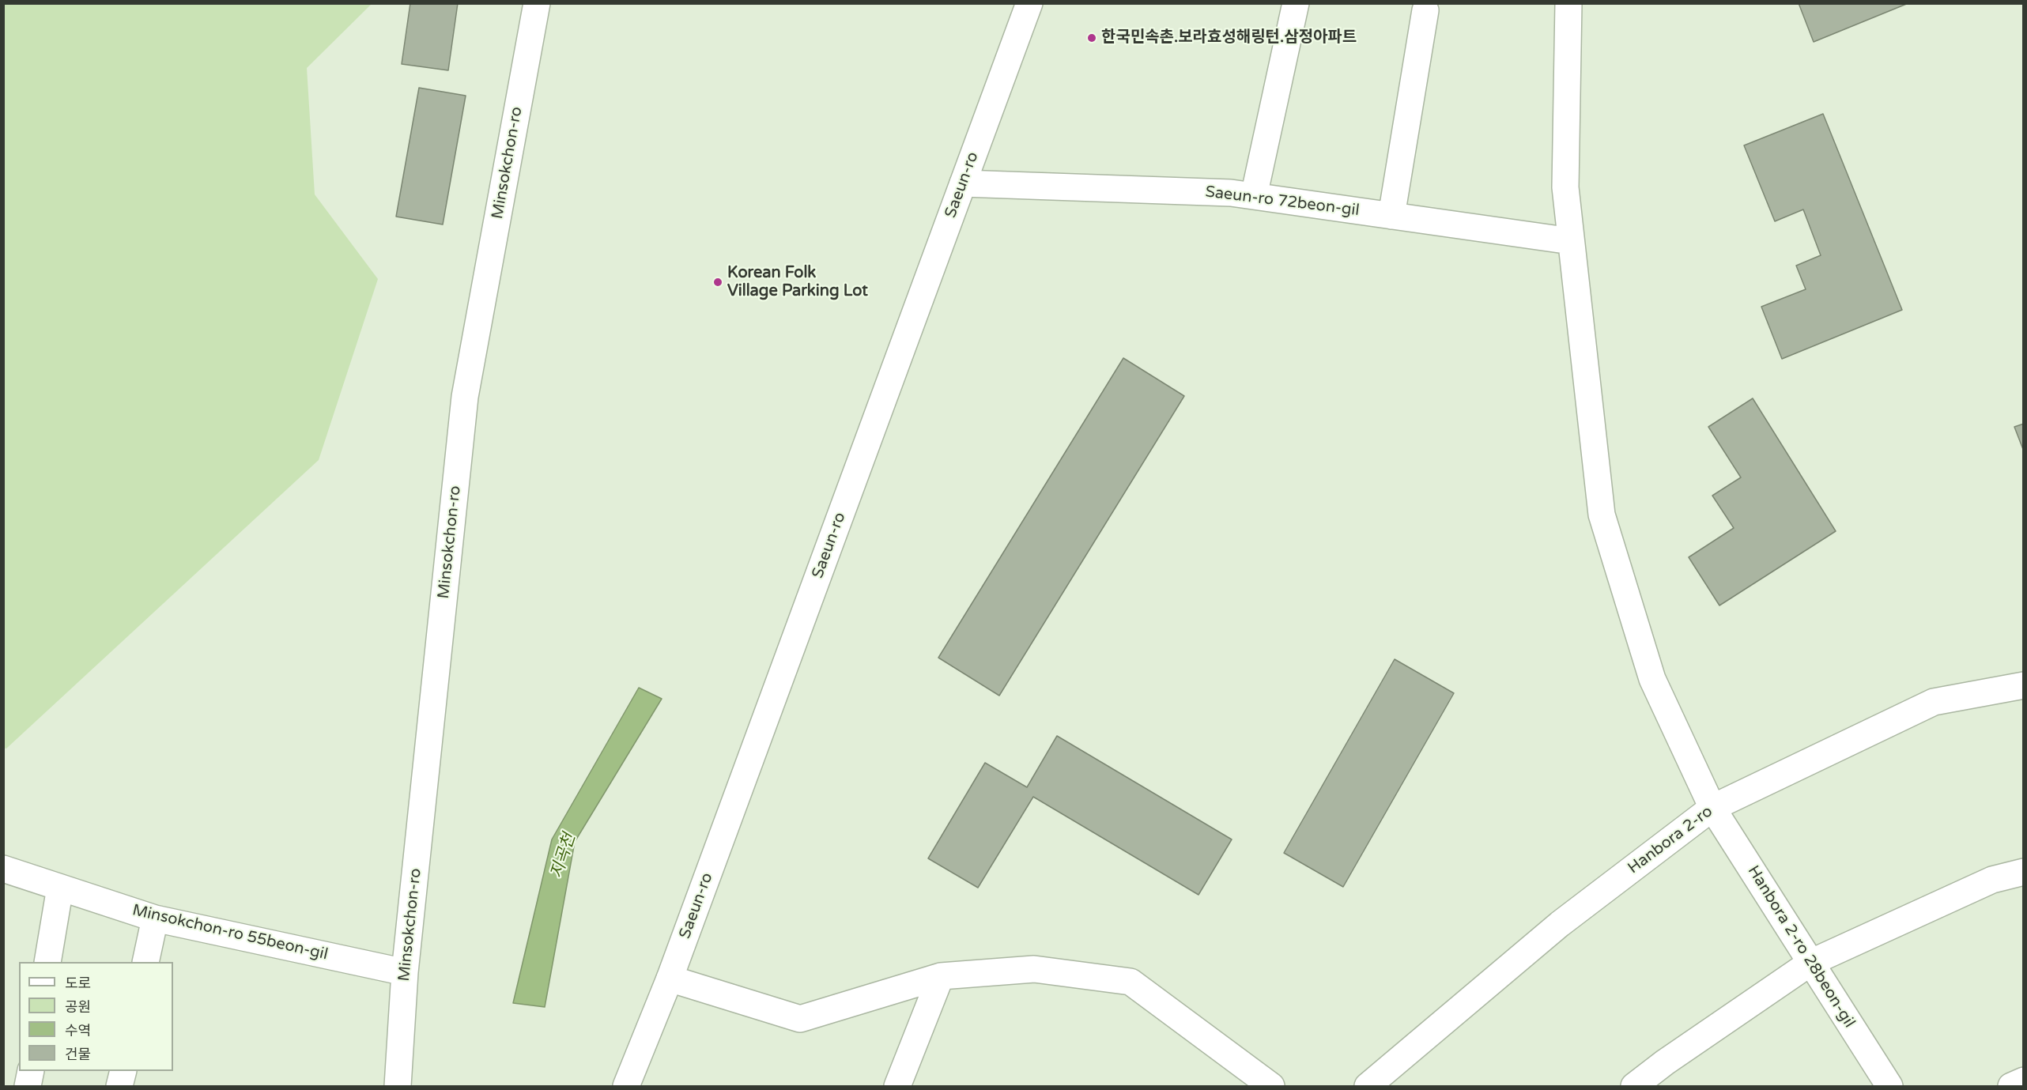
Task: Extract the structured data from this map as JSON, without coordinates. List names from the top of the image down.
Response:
{
  "streets": {
    "street": [
      "Minsokchon-ro",
      "Saeun-ro",
      "Saeun-ro 72beon-gil",
      "Hanbora 2-ro",
      "Minsokchon-ro 55beon-gil",
      "Hanbora 2-ro 28beon-gil"
    ]
  },
  "crossings": [
    ["Minsokchon-ro", "Minsokchon-ro 55beon-gil"],
    ["Saeun-ro", "Saeun-ro 72beon-gil"],
    ["Saeun-ro 72beon-gil", "Hanbora 2-ro 28beon-gil"],
    ["Hanbora 2-ro", "Hanbora 2-ro 28beon-gil"]
  ],
  "water": ["지곡천"],
  "places": ["한국민속촌.보라효성해링턴.삼정아파트", "Korean Folk Village Parking Lot"],
  "legend": [
    "도로",
    "공원",
    "수역",
    "건물"
  ]
}
